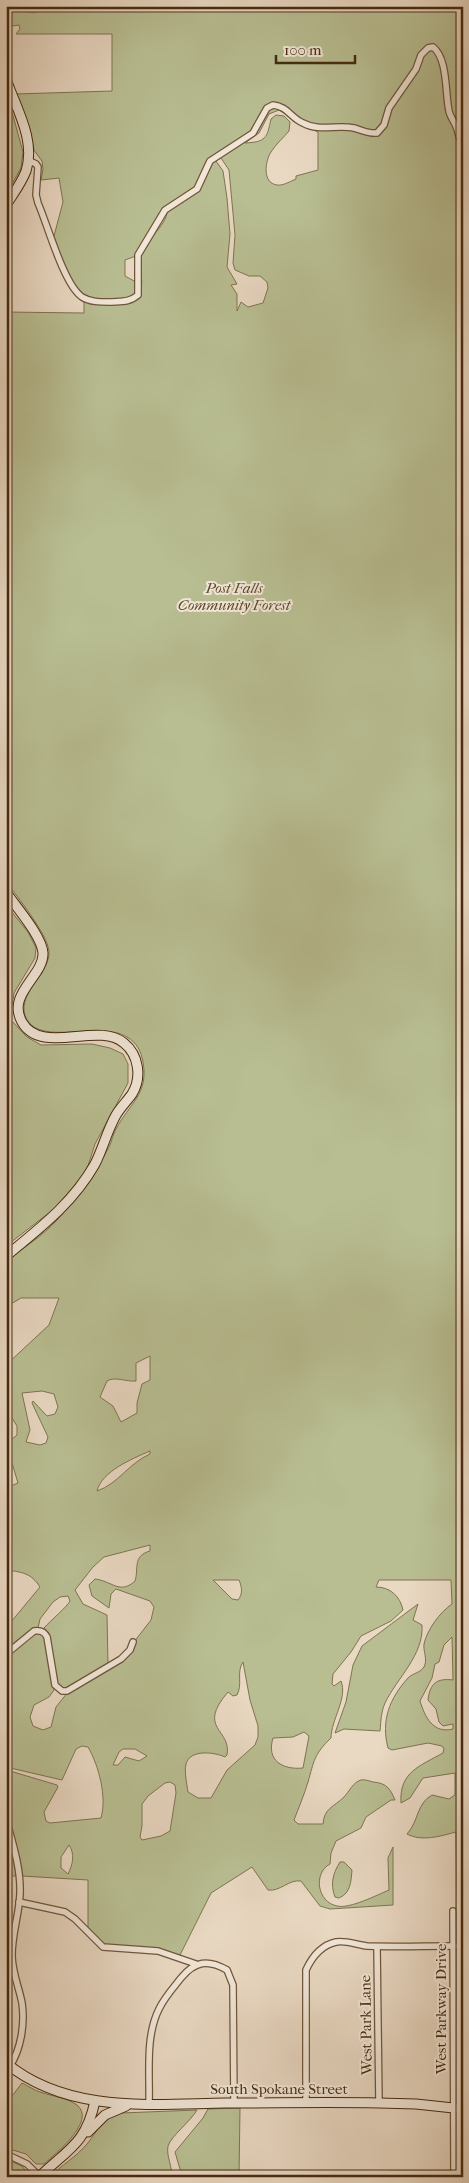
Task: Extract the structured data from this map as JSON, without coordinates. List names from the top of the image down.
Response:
{
  "streets": {
    "street": ["West Parkway Drive", "West Park Lane", "South Spokane Street"]
  },
  "crossings": [
    ["West Parkway Drive", "South Spokane Street"],
    ["West Park Lane", "South Spokane Street"]
  ],
  "parks": ["Post Falls Community Forest"],
  "scale_bar": "100 m"
}
